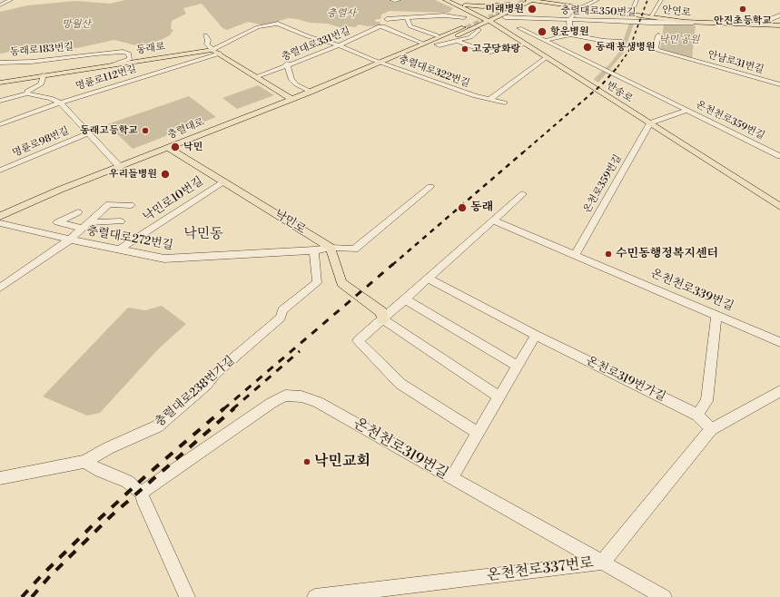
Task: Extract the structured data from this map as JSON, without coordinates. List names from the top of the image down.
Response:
{
  "streets": {
    "main road": [
      "안연로",
      "동래로",
      "반송로",
      "충렬대로",
      "낙민로"
    ],
    "street": [
      "충렬대로350번길",
      "충렬대로331번길",
      "동래로183번길",
      "안남로31번길",
      "충렬대로322번길",
      "명륜로112번길",
      "온천천로359번길",
      "명륜로98번길",
      "온천로359번길",
      "낙민로10번길",
      "충렬대로272번길",
      "온천천로339번길",
      "온천로319번가길",
      "충렬대로238번가길",
      "온천천로319번길",
      "온천천로337번로"
    ]
  },
  "crossings": [
    ["충렬대로350번길", "안연로"],
    ["충렬대로331번길", "충렬대로322번길"],
    ["동래로", "동래로183번길"],
    ["동래로", "충렬대로322번길"],
    ["충렬대로322번길", "충렬대로"],
    ["반송로", "온천천로359번길"],
    ["반송로", "온천로359번길"],
    ["온천천로359번길", "온천로359번길"],
    ["충렬대로", "낙민로"],
    ["온천로359번길", "온천천로339번길"],
    ["낙민로10번길", "낙민로"],
    ["낙민로10번길", "충렬대로272번길"],
    ["낙민로", "충렬대로272번길"],
    ["충렬대로272번길", "충렬대로238번가길"],
    ["온천로319번가길", "온천천로337번로"],
    ["온천천로319번길", "온천천로337번로"]
  ],
  "districts": ["낙민동"],
  "parks": ["충렬사", "망월산", "낙민 공원"],
  "places": [
    "미래병원",
    "안진초등학교",
    "항운병원",
    "동래 봉생병원",
    "고궁당화랑",
    "동래고등학교",
    "낙민",
    "우리들병원",
    "동래",
    "수민동행정복지센터",
    "낙민교회"
  ]
}
